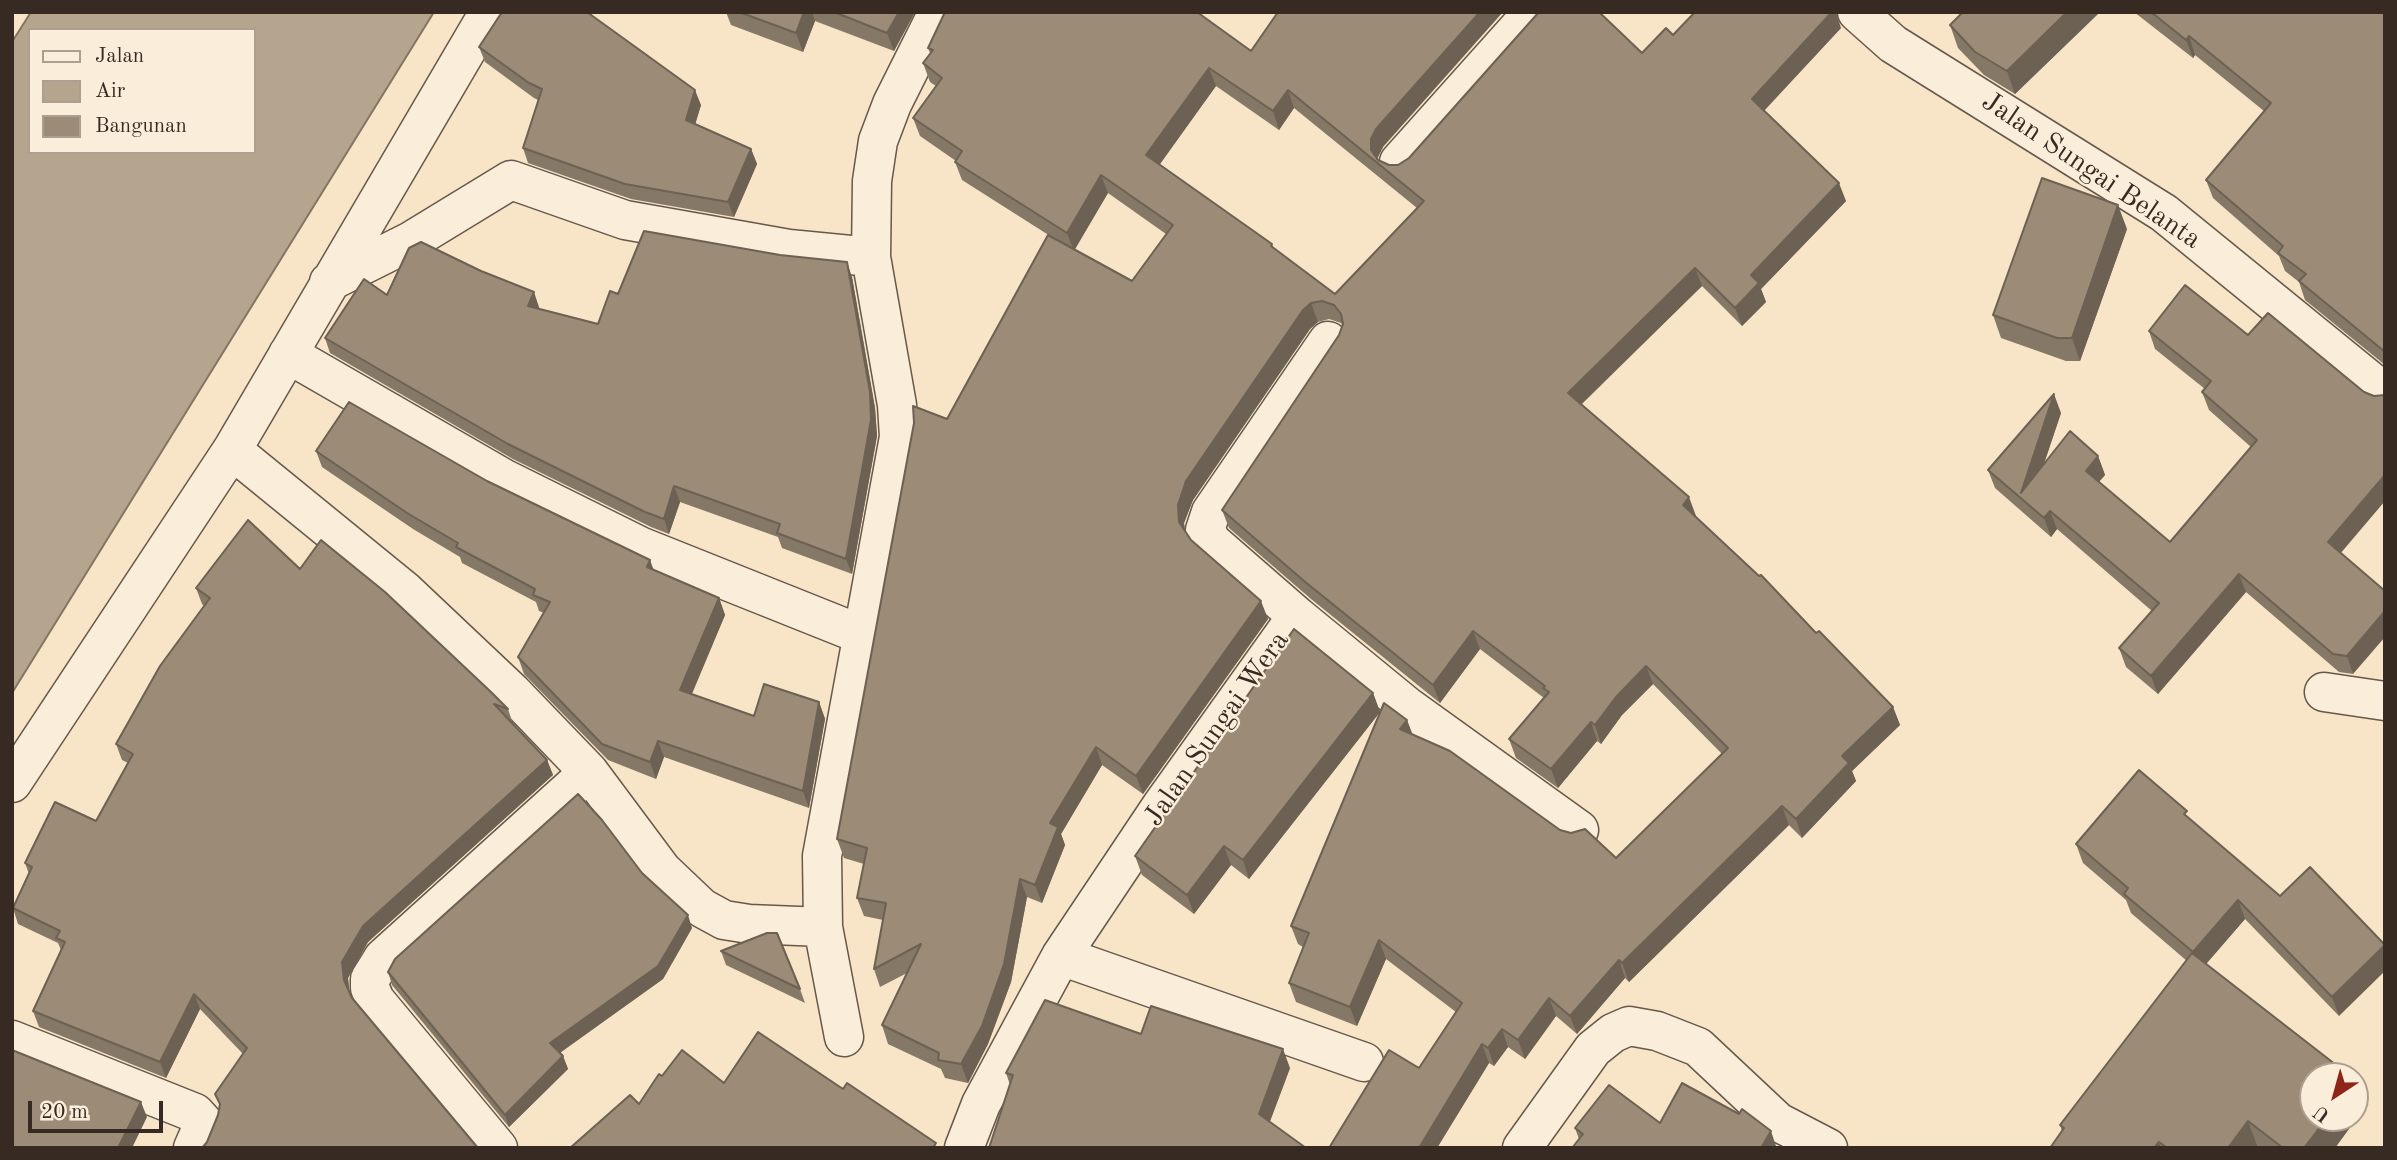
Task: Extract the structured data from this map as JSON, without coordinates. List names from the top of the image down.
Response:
{
  "streets": {
    "street": ["Jalan Sungai Belanta", "Jalan Sungai Wera"]
  },
  "legend": ["Jalan", "Air", "Bangunan"],
  "scale_bar": "20 m",
  "north": "bottom left"
}
